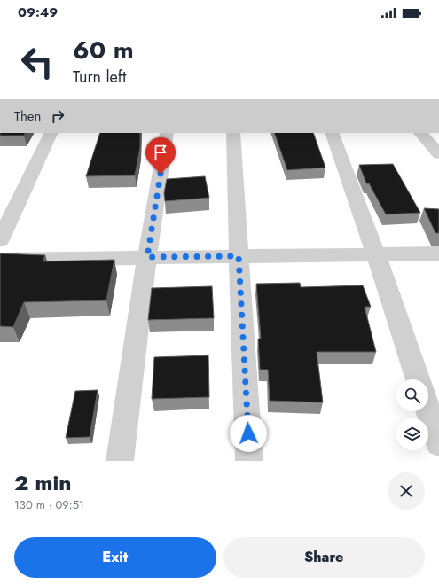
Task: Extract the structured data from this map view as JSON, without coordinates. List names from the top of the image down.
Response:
{
  "page": {
    "status": "09:49",
    "turn": ["60 m", "Turn left"],
    "then": "Then",
    "heading": ["2 min", "130 m · 09:51"],
    "buttons": ["Exit", "Share"]
  }
}
